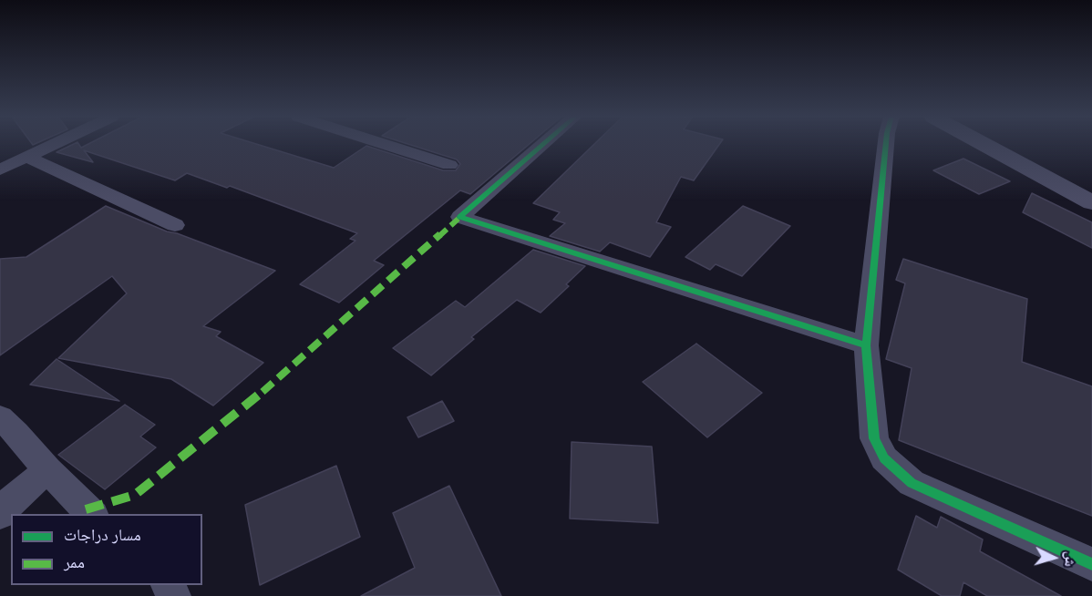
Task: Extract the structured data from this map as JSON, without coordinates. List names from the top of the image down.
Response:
{
  "legend": ["مسار دراجات", "ممر"],
  "north": "right"
}
